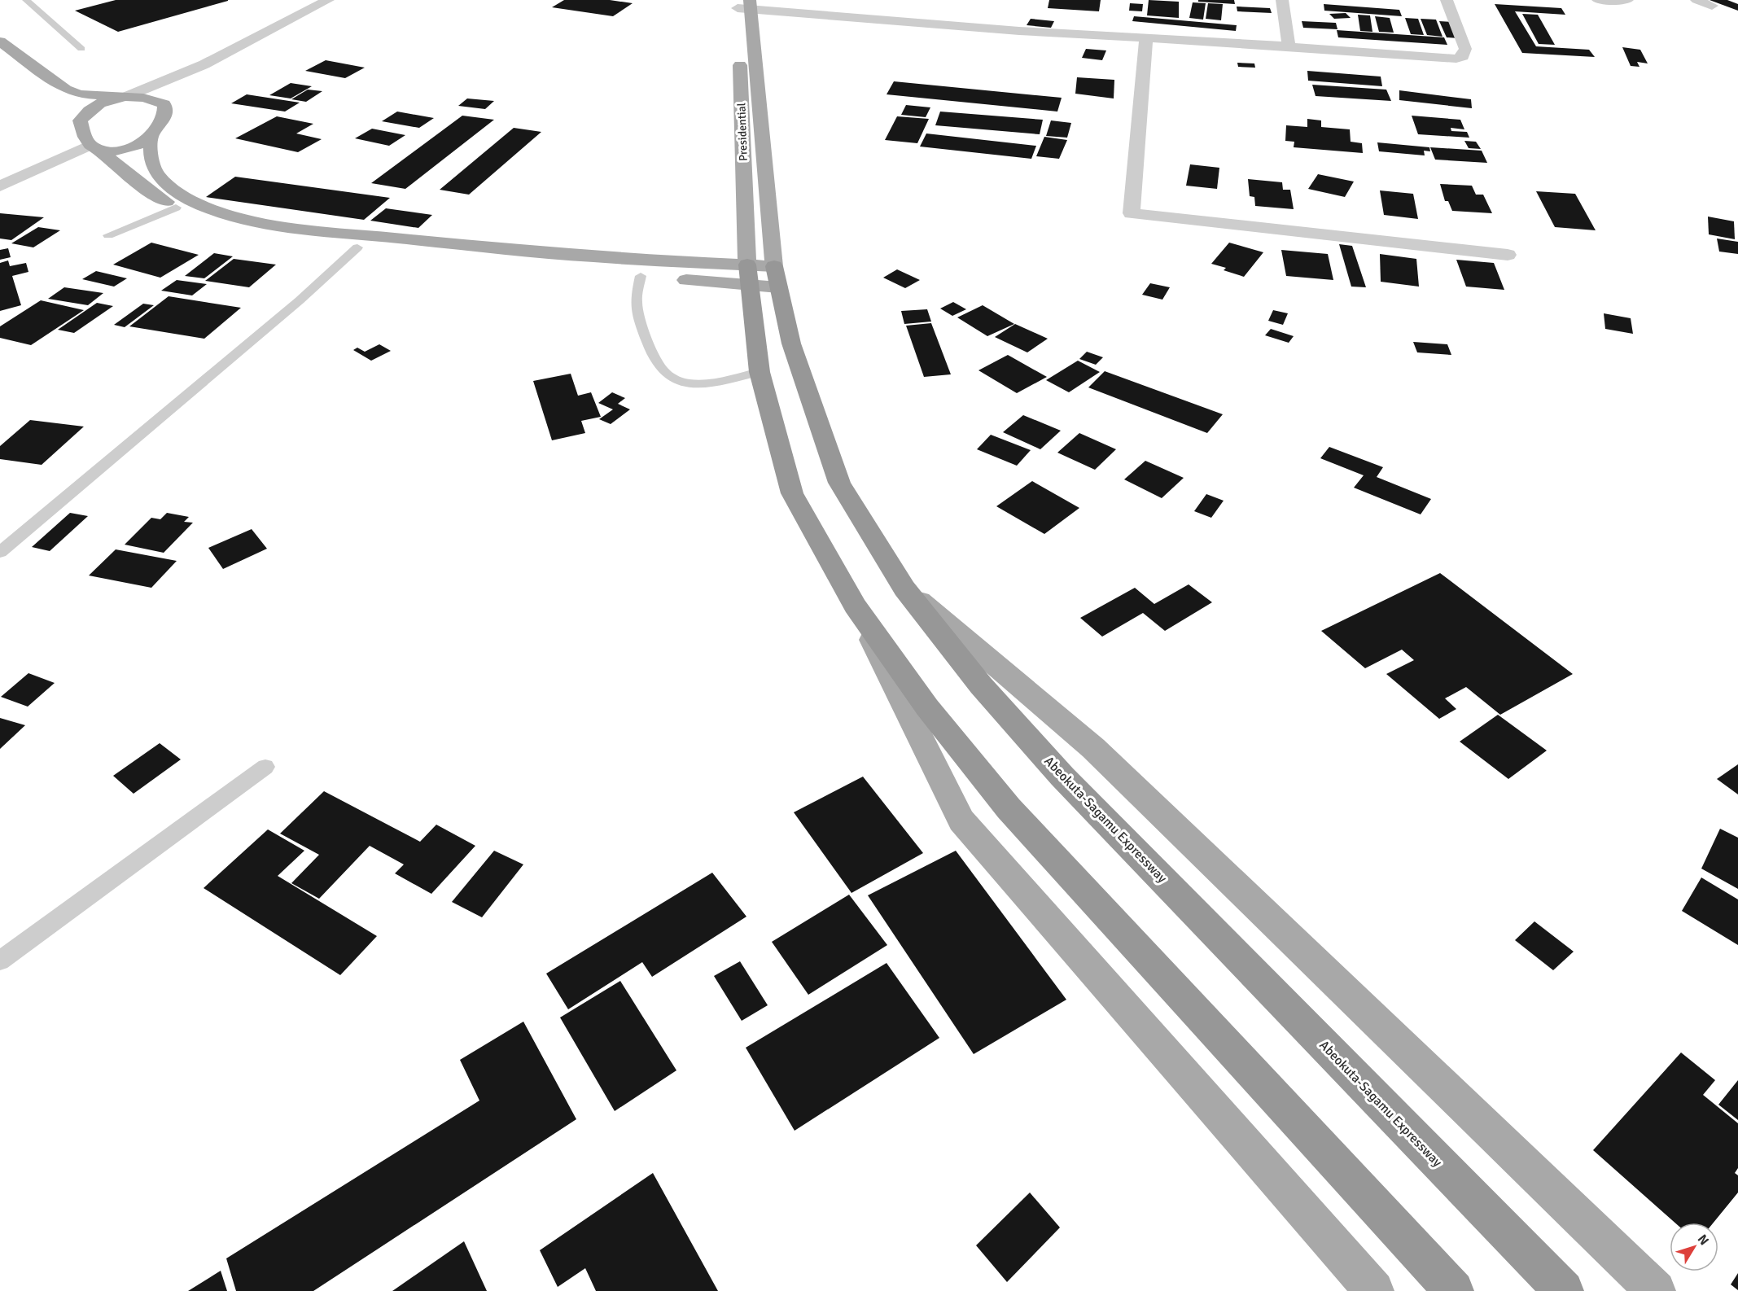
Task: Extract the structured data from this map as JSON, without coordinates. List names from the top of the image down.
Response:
{
  "streets": {
    "highway": ["Abeokuta-Sagamu Expressway"],
    "main road": ["Presidential"]
  },
  "north": "top right"
}
